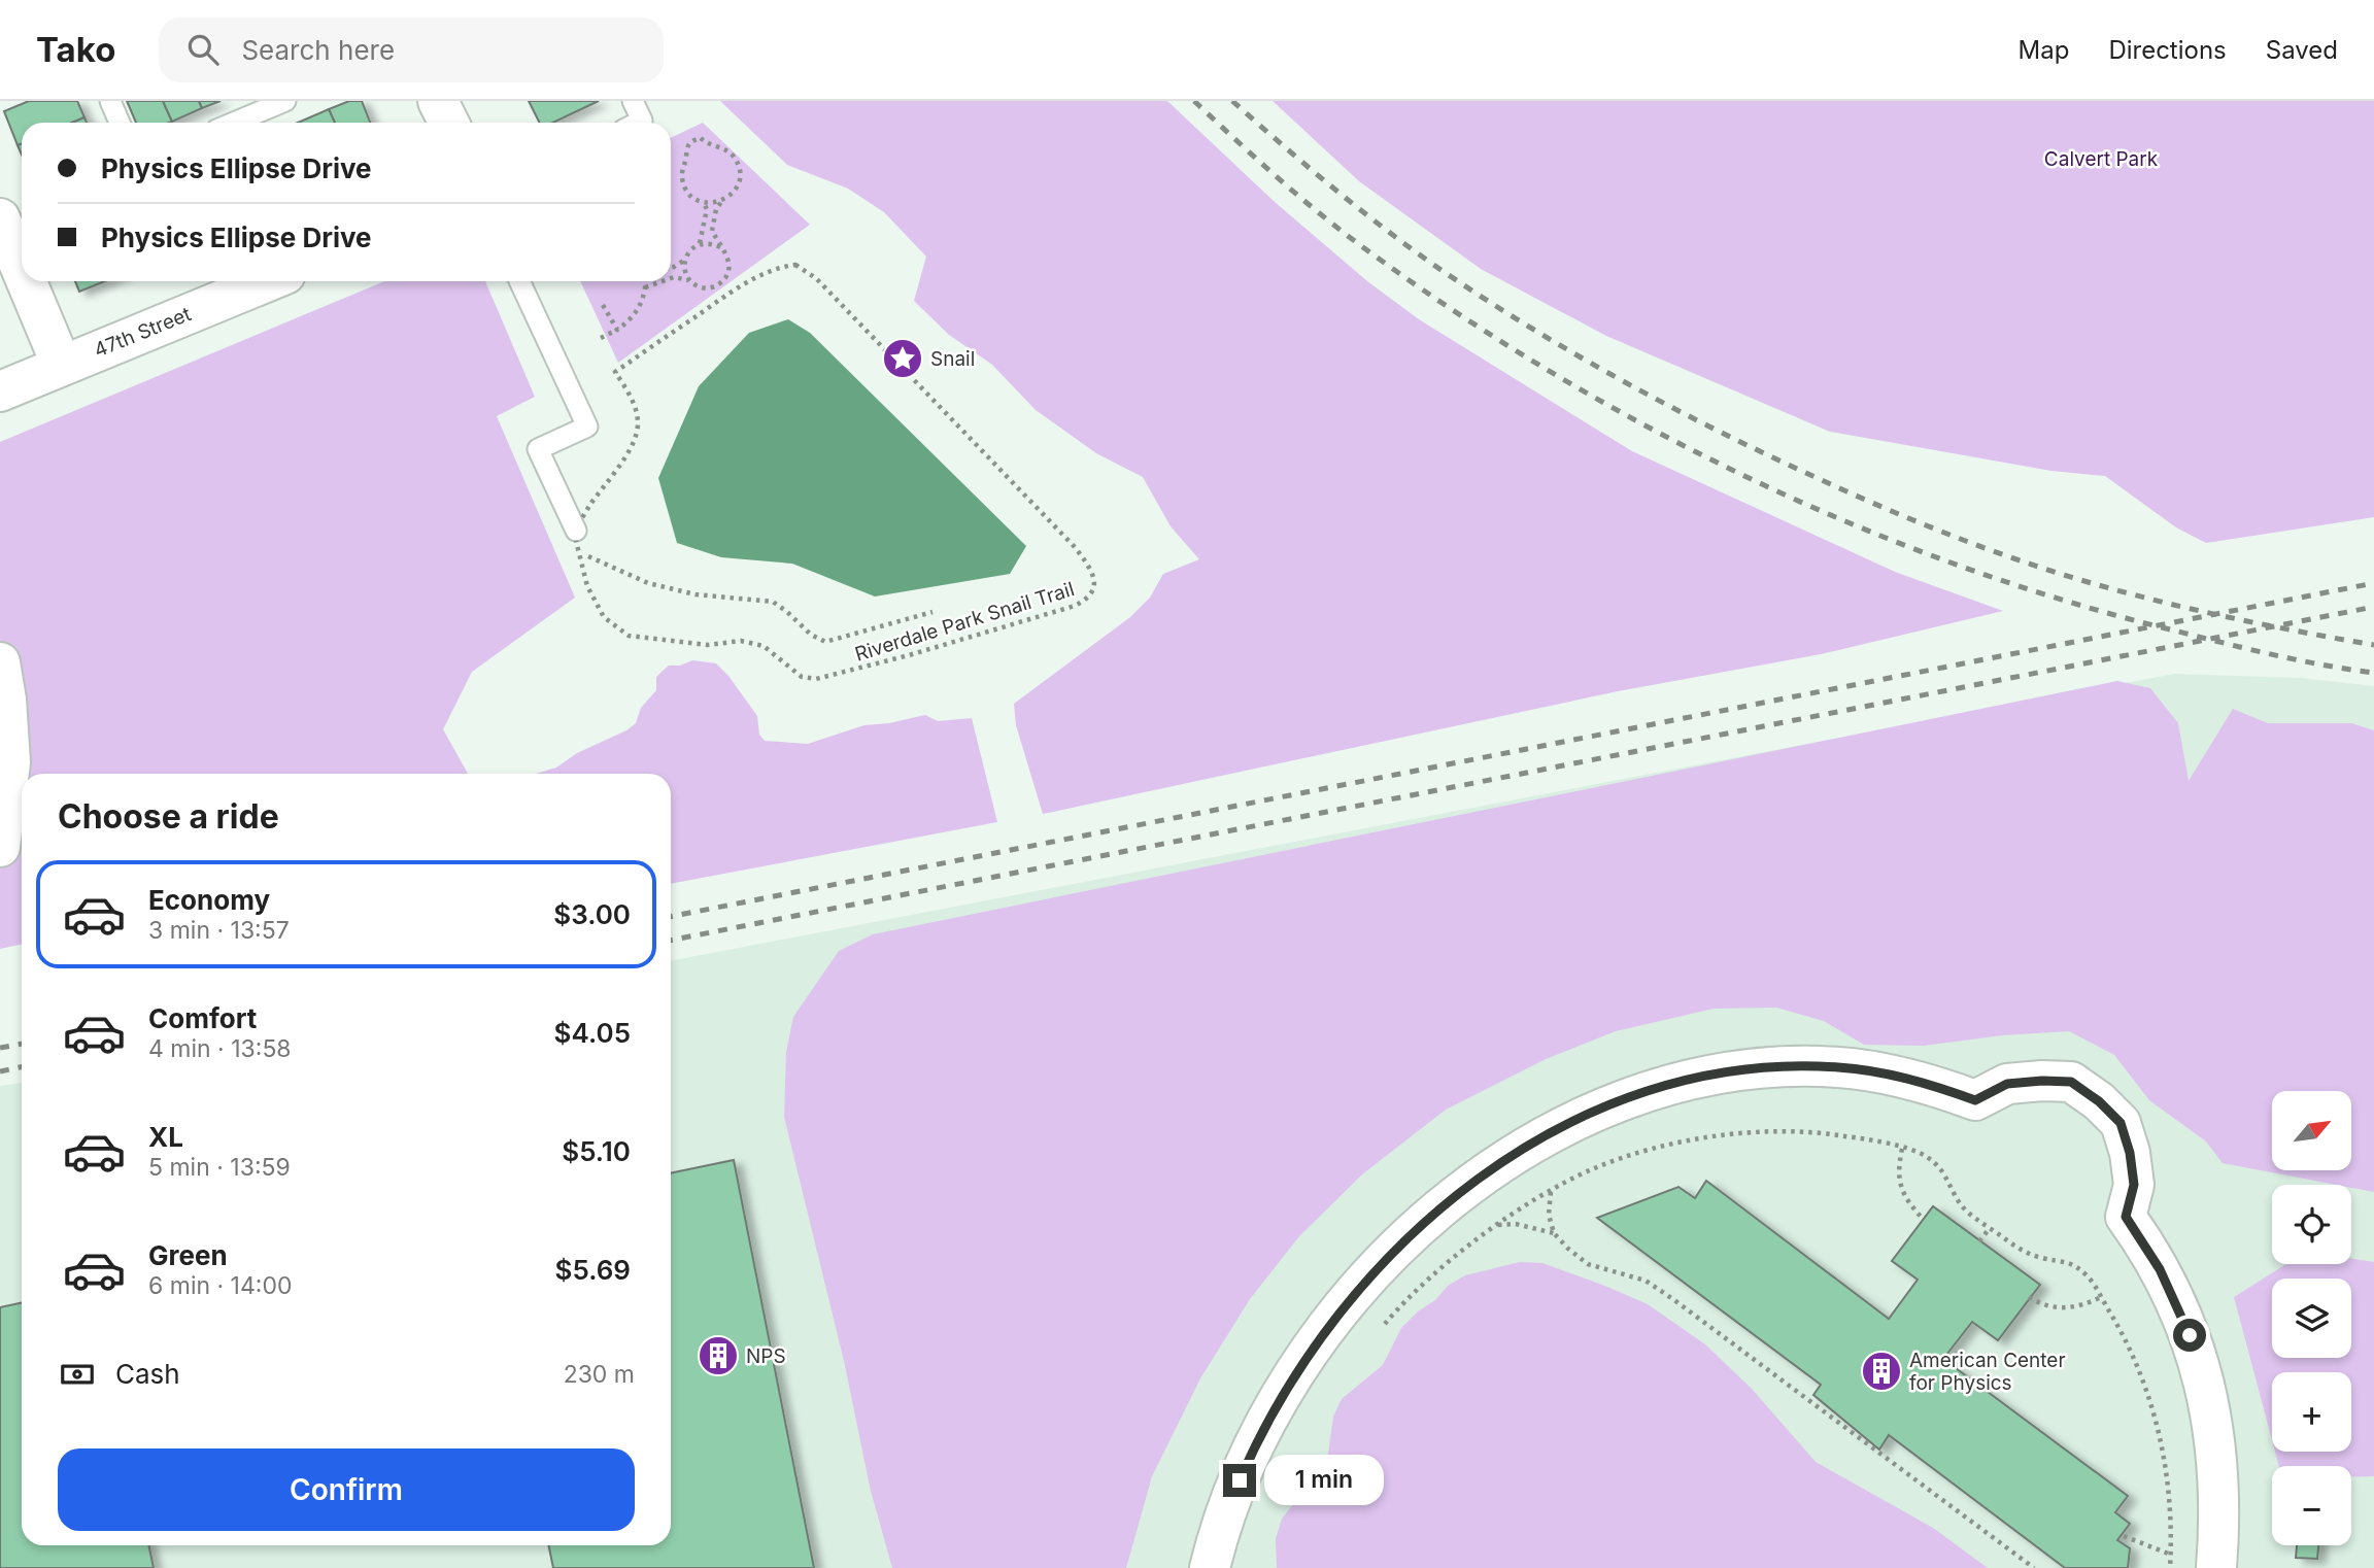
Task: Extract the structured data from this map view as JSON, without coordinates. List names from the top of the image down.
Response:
{
  "streets": {
    "street": ["47th Street"],
    "path": ["Riverdale Park Snail Trail"]
  },
  "parks": ["Calvert Park"],
  "places": {
    "place": ["Snail"],
    "building": ["NPS", "American Center for Physics"]
  },
  "north": "top right",
  "page": {
    "header": "Tako",
    "search": "Search here",
    "nav": ["Map", "Directions", "Saved"],
    "banner": ["Physics Ellipse Drive", "Physics Ellipse Drive"],
    "heading": "Choose a ride",
    "list": [
      {
        "name": "Economy",
        "note": "3 min · 13:57",
        "value": "$3.00"
      },
      {
        "name": "Comfort",
        "note": "4 min · 13:58",
        "value": "$4.05"
      },
      {
        "name": "XL",
        "note": "5 min · 13:59",
        "value": "$5.10"
      },
      {
        "name": "Green",
        "note": "6 min · 14:00",
        "value": "$5.69"
      }
    ],
    "map_buttons": ["+", "−"],
    "pay": ["Cash", "230 m"],
    "buttons": "Confirm",
    "bubble": "1 min"
  }
}
